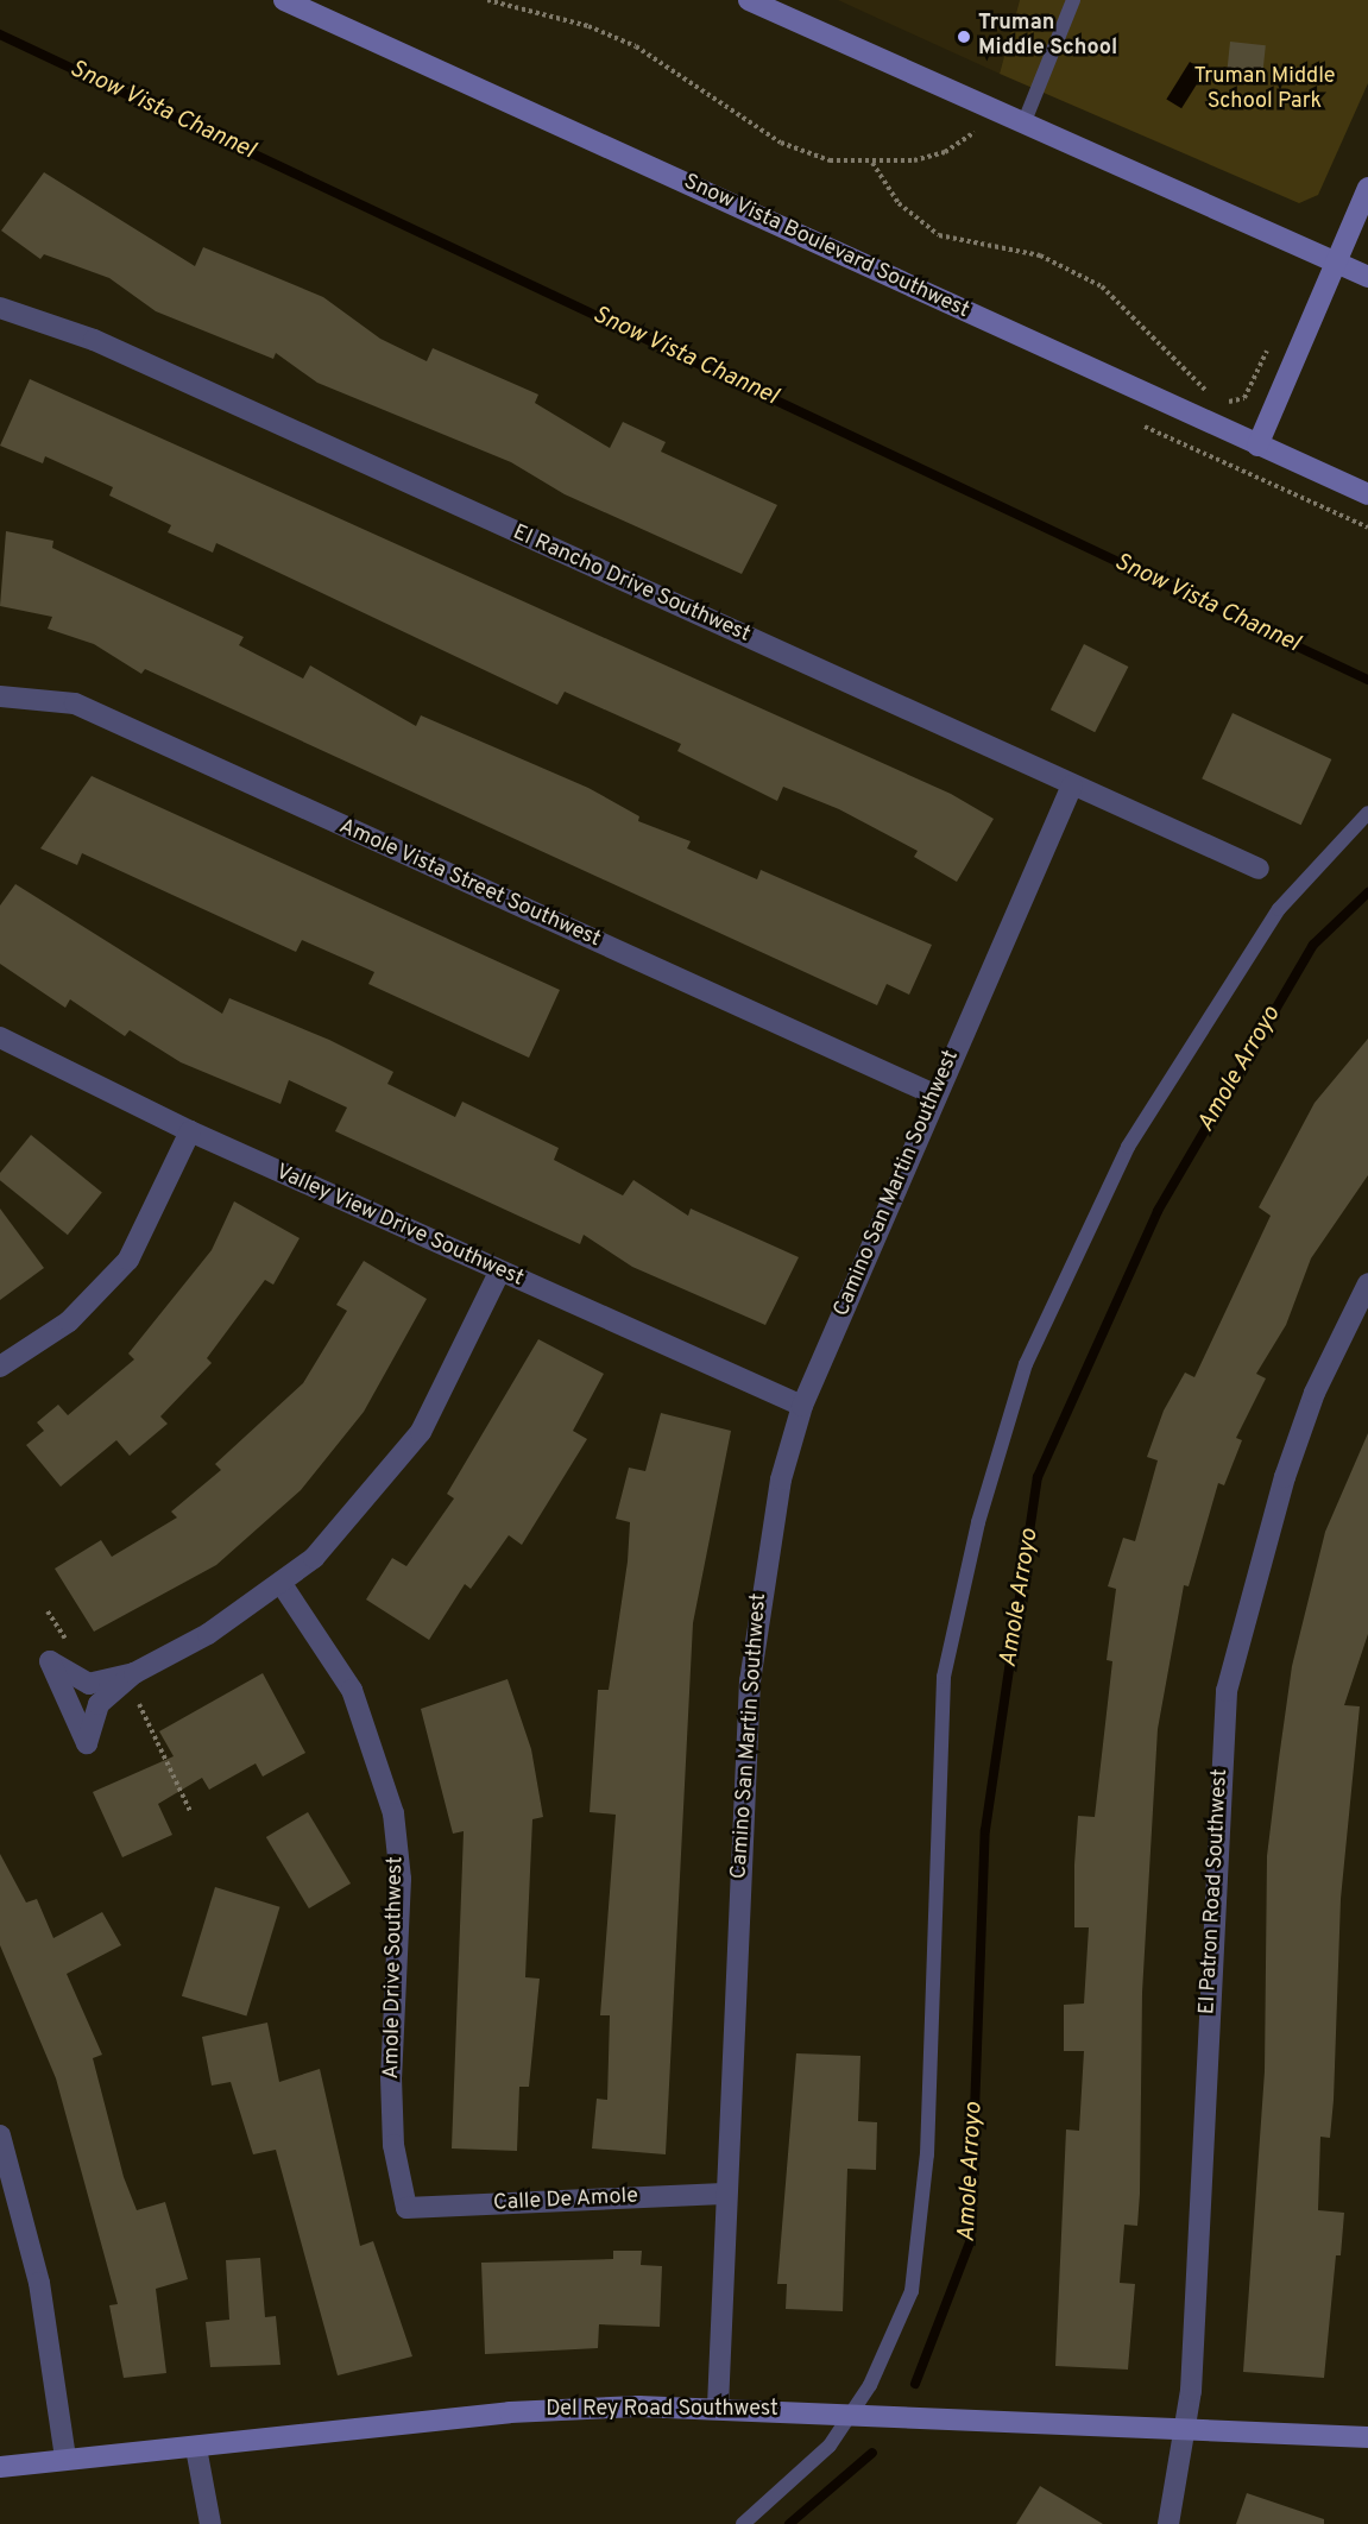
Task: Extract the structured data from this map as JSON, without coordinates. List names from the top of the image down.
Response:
{
  "streets": {
    "main road": ["Snow Vista Boulevard Southwest", "Del Rey Road Southwest"],
    "street": [
      "El Rancho Drive Southwest",
      "Amole Vista Street Southwest",
      "Camino San Martin Southwest",
      "Valley View Drive Southwest",
      "El Patron Road Southwest",
      "Amole Drive Southwest",
      "Calle De Amole"
    ]
  },
  "crossings": [
    ["El Rancho Drive Southwest", "Camino San Martin Southwest"],
    ["Amole Vista Street Southwest", "Camino San Martin Southwest"],
    ["Camino San Martin Southwest", "Valley View Drive Southwest"],
    ["Camino San Martin Southwest", "Calle De Amole"],
    ["Camino San Martin Southwest", "Del Rey Road Southwest"],
    ["El Patron Road Southwest", "Del Rey Road Southwest"],
    ["Amole Drive Southwest", "Calle De Amole"]
  ],
  "water": ["Snow Vista Channel", "Amole Arroyo"],
  "parks": ["Truman Middle School Park"],
  "places": ["Truman Middle School"]
}
